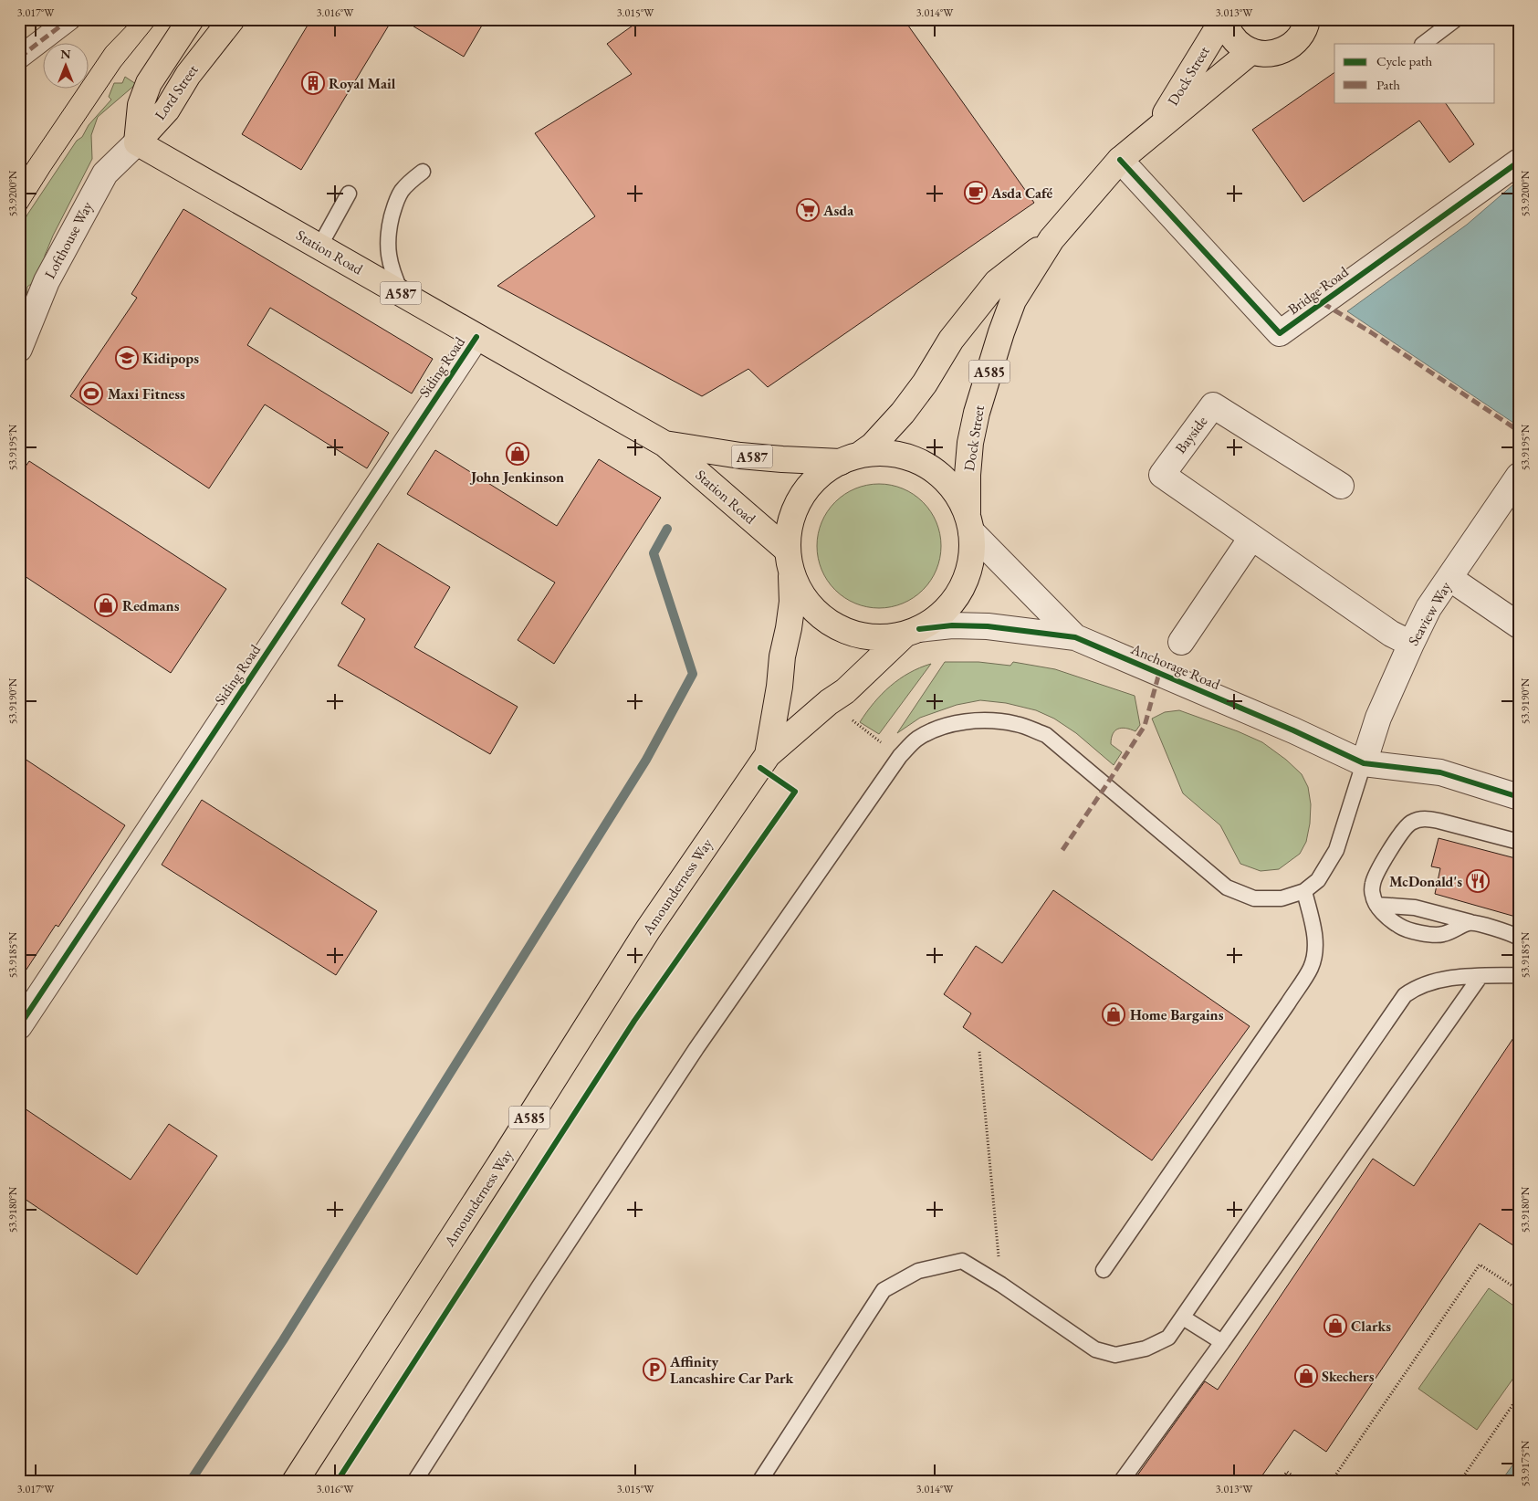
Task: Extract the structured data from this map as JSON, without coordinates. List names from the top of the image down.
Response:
{
  "streets": {
    "main road": [
      "Dock Street",
      "Lord Street",
      "Station Road",
      "A587",
      "A585",
      "Amounderness Way"
    ],
    "street": [
      "Lofthouse Way",
      "Bridge Road",
      "Siding Road",
      "Bayside",
      "Seaview Way",
      "Anchorage Road"
    ]
  },
  "crossings": [
    ["Dock Street", "Station Road"],
    ["Dock Street", "Bridge Road"],
    ["Dock Street", "A585"],
    ["Dock Street", "Anchorage Road"],
    ["Lord Street", "Lofthouse Way"],
    ["Lord Street", "Station Road"],
    ["Lofthouse Way", "Station Road"],
    ["Station Road", "Siding Road"],
    ["Station Road", "A585"],
    ["Station Road", "Amounderness Way"],
    ["A585", "Anchorage Road"],
    ["A585", "Amounderness Way"],
    ["Bayside", "Seaview Way"],
    ["Seaview Way", "Anchorage Road"],
    ["Anchorage Road", "Amounderness Way"]
  ],
  "places": {
    "building": ["Royal Mail"],
    "cafe": ["Asda Café"],
    "supermarket": ["Asda"],
    "school or university": ["Kidipops"],
    "sports": ["Maxi Fitness"],
    "shop": [
      "John Jenkinson",
      "Redmans",
      "Home Bargains",
      "Clarks",
      "Skechers"
    ],
    "restaurant": ["McDonald's"],
    "parking": ["Affinity Lancashire Car Park"]
  },
  "legend": ["Cycle path", "Path"],
  "north": "top",
  "coordinates": [
    "3.017°W",
    "3.016°W",
    "3.015°W",
    "3.014°W",
    "3.013°W",
    "53.9200°N",
    "53.9195°N",
    "53.9190°N",
    "53.9185°N",
    "53.9180°N",
    "53.9175°N"
  ]
}
